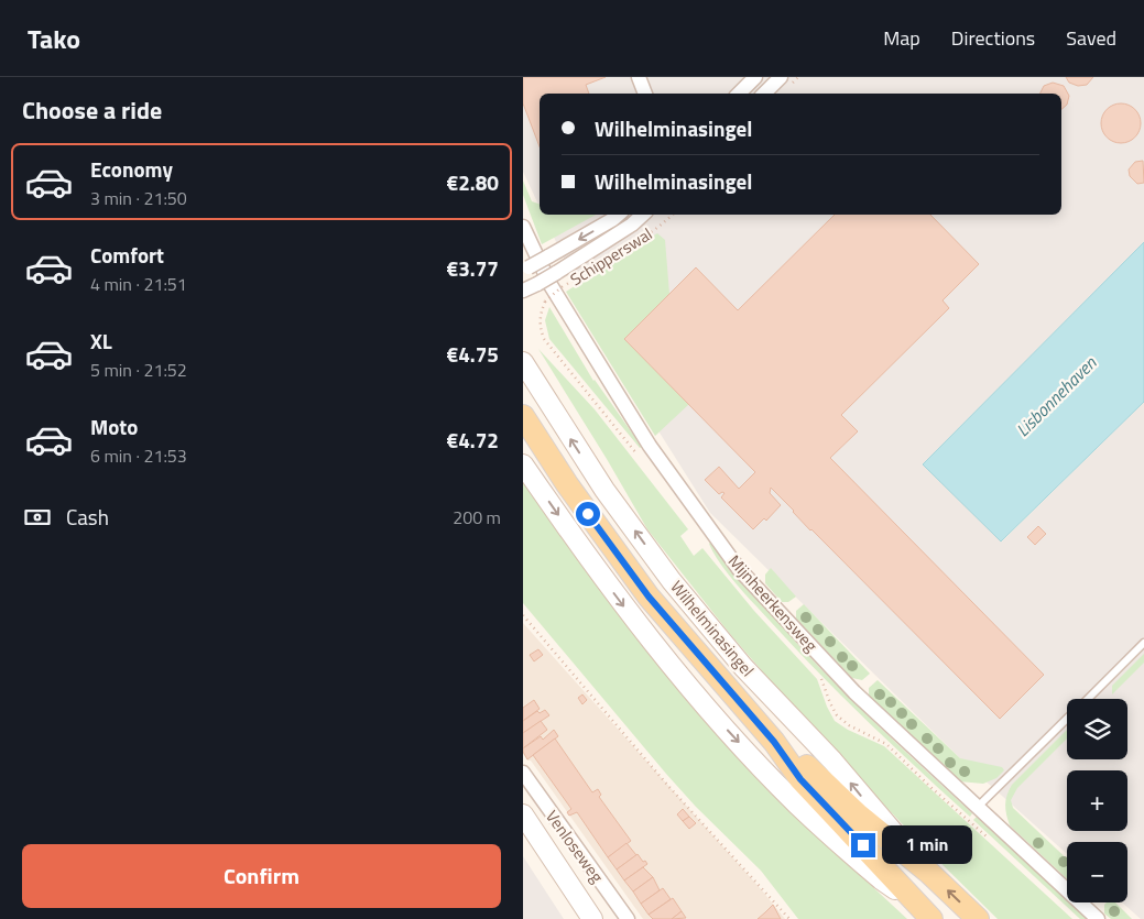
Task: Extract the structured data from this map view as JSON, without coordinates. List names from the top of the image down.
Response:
{
  "streets": {
    "main road": ["Wilhelminasingel", "Venloseweg"],
    "street": ["Schipperswal", "Mijnheerkensweg"]
  },
  "water": ["Lisbonnehaven"],
  "page": {
    "header": "Tako",
    "nav": ["Map", "Directions", "Saved"],
    "heading": "Choose a ride",
    "banner": ["Wilhelminasingel", "Wilhelminasingel"],
    "list": [
      {
        "name": "Economy",
        "note": "3 min · 21:50",
        "value": "€2.80"
      },
      {
        "name": "Comfort",
        "note": "4 min · 21:51",
        "value": "€3.77"
      },
      {
        "name": "XL",
        "note": "5 min · 21:52",
        "value": "€4.75"
      },
      {
        "name": "Moto",
        "note": "6 min · 21:53",
        "value": "€4.72"
      }
    ],
    "pay": ["Cash", "200 m"],
    "map_buttons": ["+", "−"],
    "bubble": "1 min",
    "buttons": "Confirm"
  }
}
